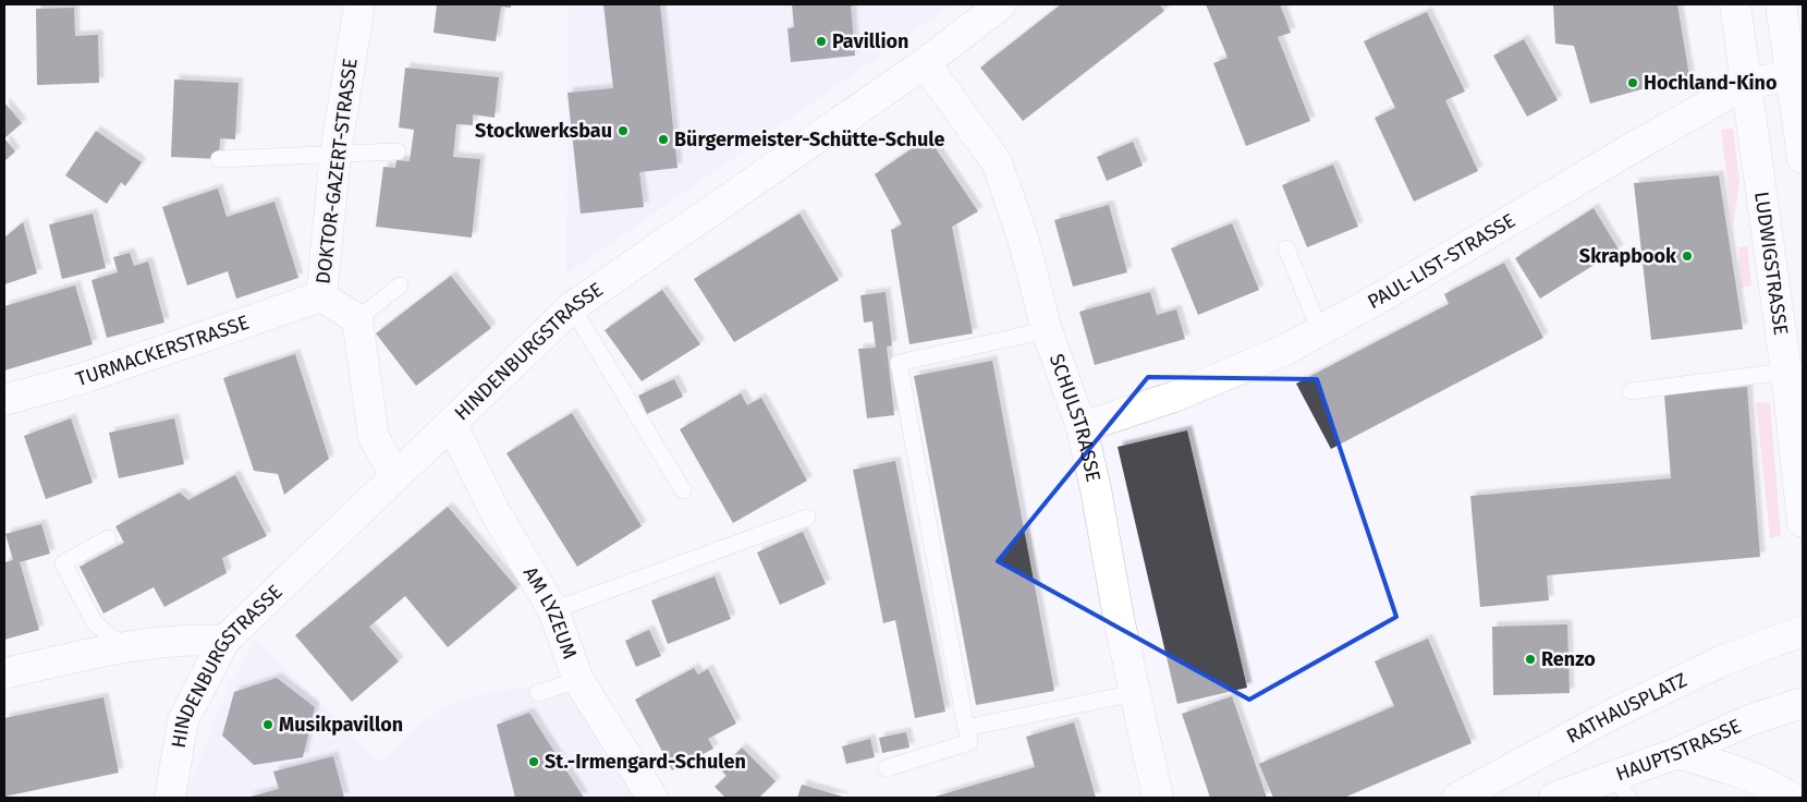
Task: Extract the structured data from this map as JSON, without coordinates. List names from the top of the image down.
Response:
{
  "streets": {
    "street": [
      "DOKTOR-GAZERT-STRASSE",
      "PAUL-LIST-STRASSE",
      "LUDWIGSTRASSE",
      "TURMACKERSTRASSE",
      "HINDENBURGSTRASSE",
      "SCHULSTRASSE",
      "AM LYZEUM",
      "RATHAUSPLATZ",
      "HAUPTSTRASSE"
    ]
  },
  "crossings": [
    ["DOKTOR-GAZERT-STRASSE", "TURMACKERSTRASSE"],
    ["PAUL-LIST-STRASSE", "LUDWIGSTRASSE"],
    ["PAUL-LIST-STRASSE", "SCHULSTRASSE"],
    ["HINDENBURGSTRASSE", "SCHULSTRASSE"],
    ["HINDENBURGSTRASSE", "AM LYZEUM"]
  ],
  "places": [
    "Pavillion",
    "Hochland-Kino",
    "Stockwerksbau",
    "Bürgermeister-Schütte-Schule",
    "Skrapbook",
    "Renzo",
    "Musikpavillon",
    "St.-Irmengard-Schulen"
  ]
}
